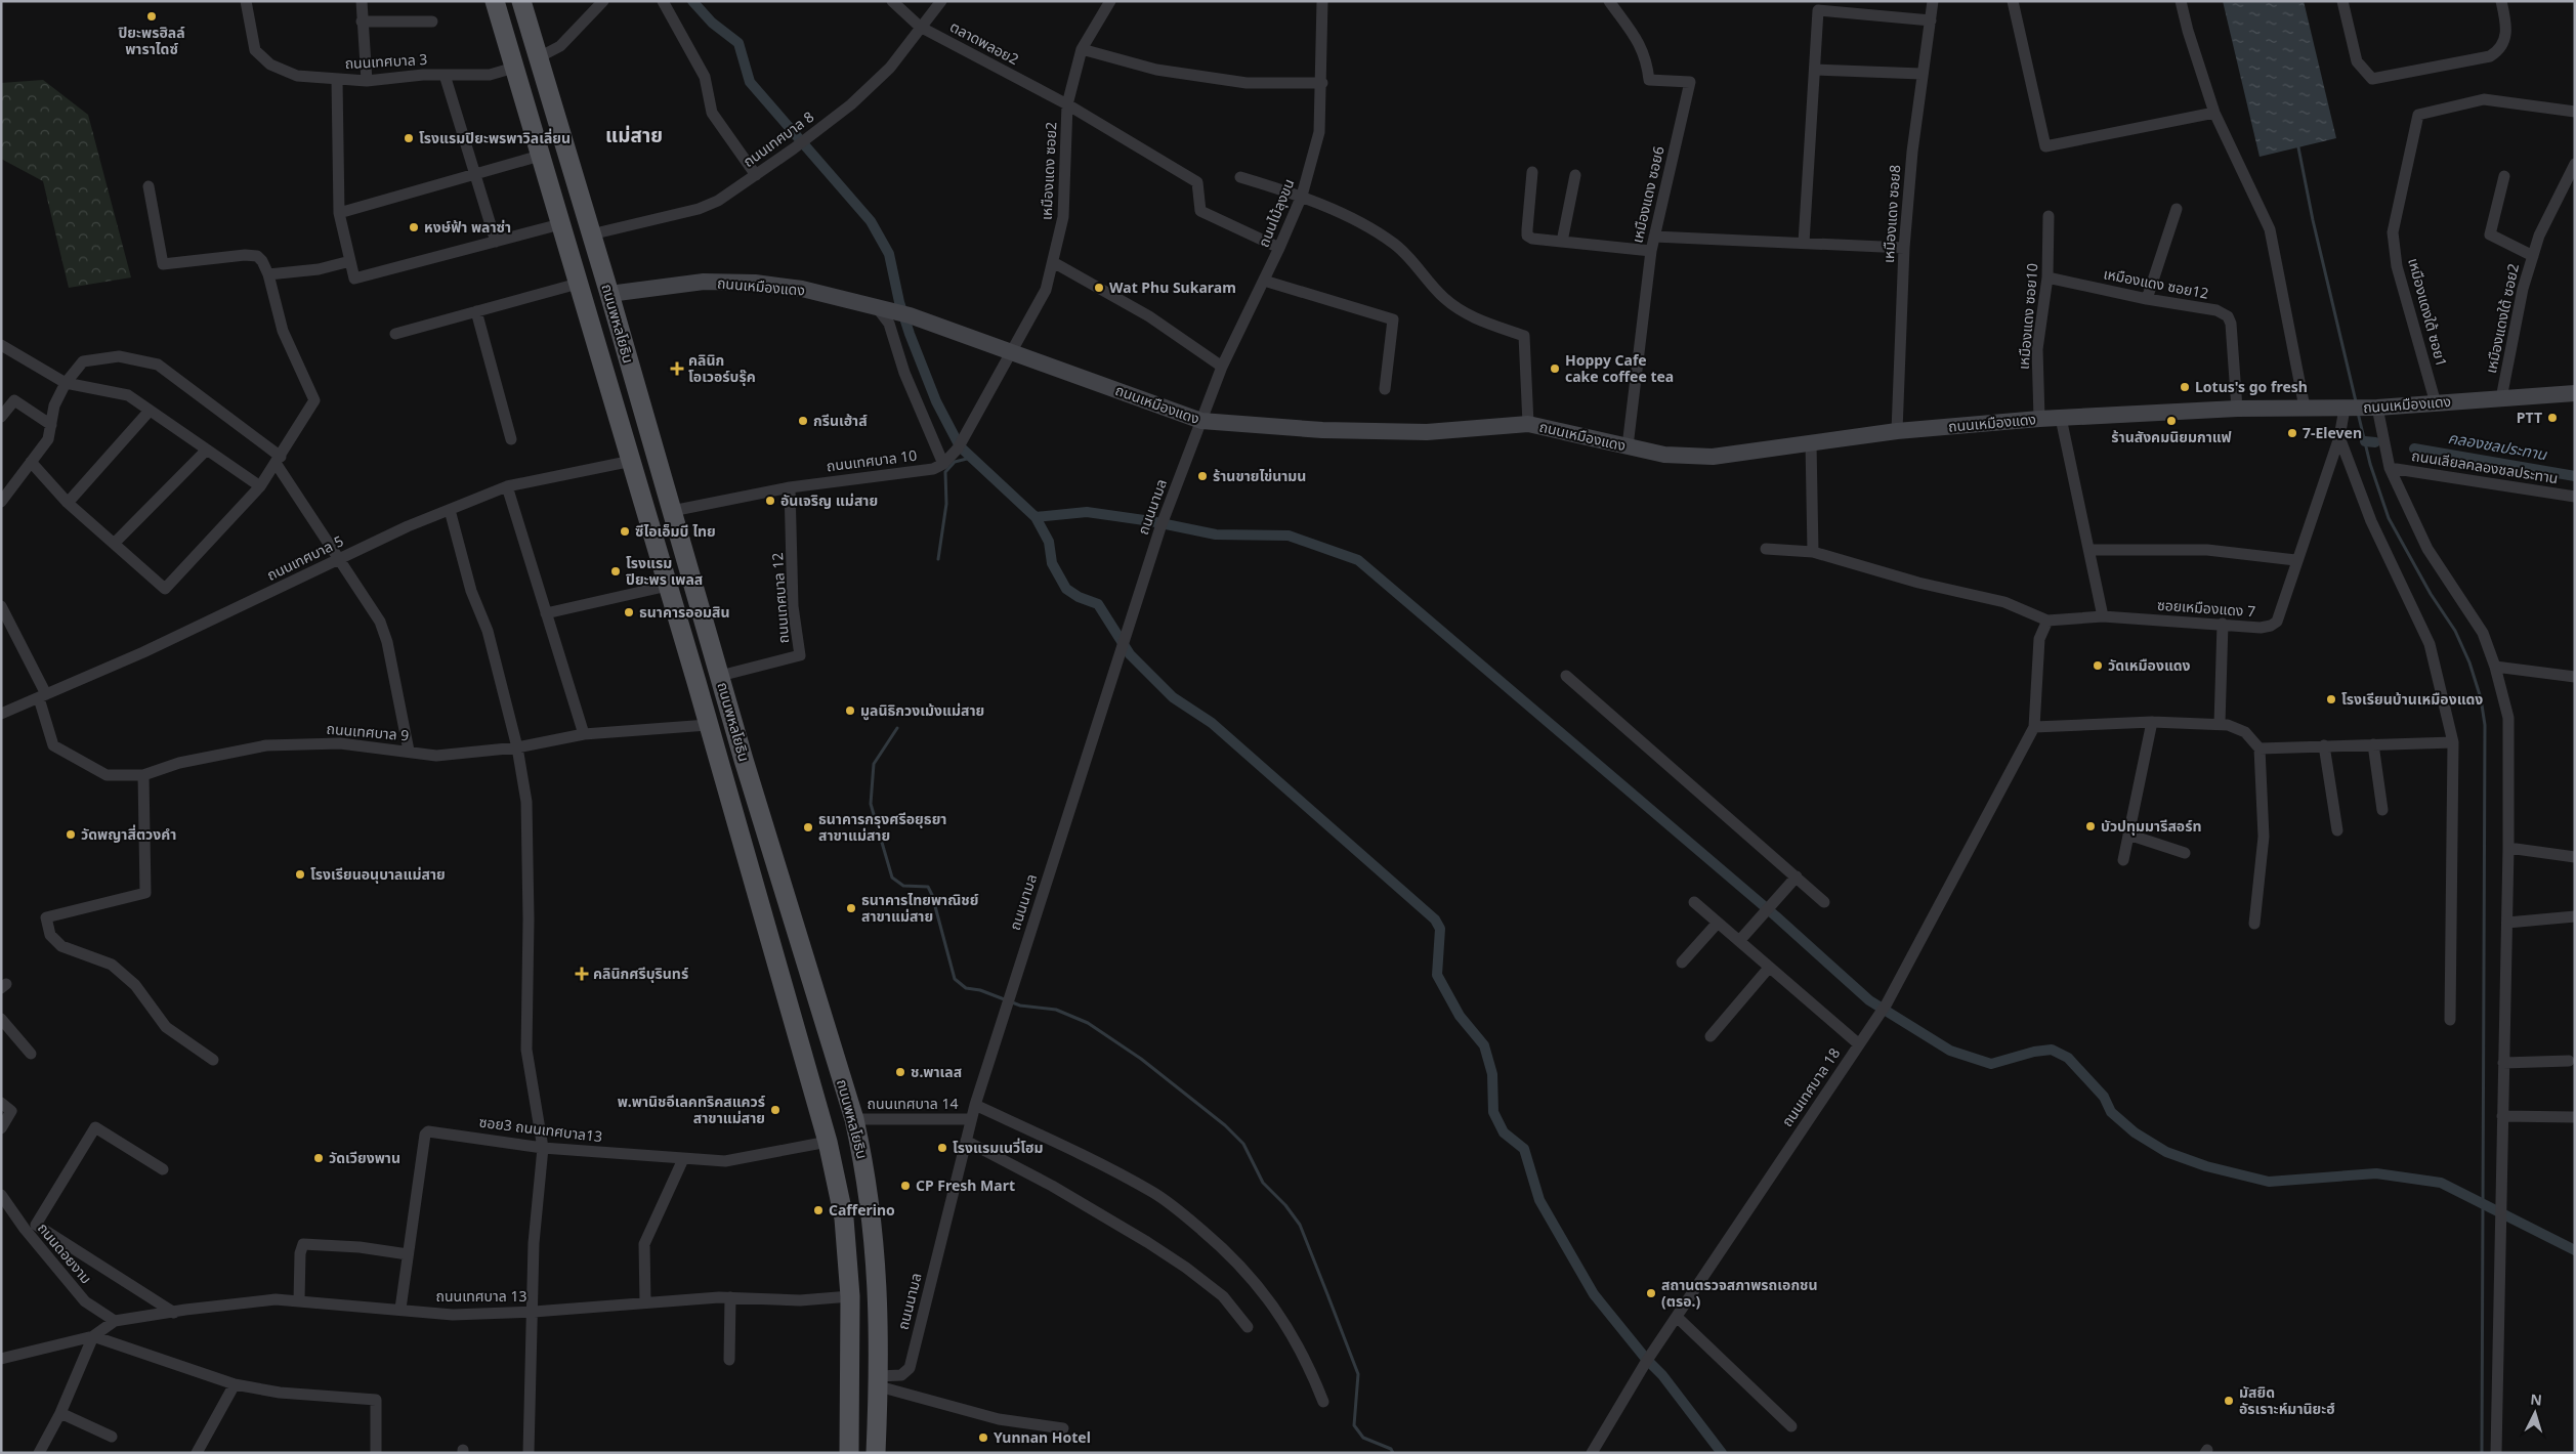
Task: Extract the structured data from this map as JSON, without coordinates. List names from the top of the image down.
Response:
{
  "streets": {
    "main road": ["ถนนพหลโยธิน"],
    "street": [
      "ตลาดพลอย2",
      "ถนนเทศบาล 3",
      "ถนนเทศบาล 8",
      "เหมืองแดง ซอย2",
      "เหมืองแดง ซอย6",
      "ถนนไม้ลุงขน",
      "เหมืองแดง ซอย8",
      "เหมืองแดง ซอย12",
      "ถนนเหมืองแดง",
      "เหมืองแดงใต้ ซอย1",
      "เหมืองแดง ซอย10",
      "เหมืองแดงใต้ ซอย2",
      "ถนนเทศบาล 10",
      "ถนนเลียลคลองชลประทาน",
      "ถนนนามล",
      "ถนนเทศบาล 5",
      "ถนนเทศบาล 12",
      "ซอยเหมืองแดง 7",
      "ถนนเทศบาล 9",
      "ถนนเทศบาล 18",
      "ถนนเทศบาล 14",
      "ซอย3 ถนนเทศบาล13",
      "ถนนดอยงาม",
      "ถนนเทศบาล 13"
    ]
  },
  "crossings": [
    ["ตลาดพลอย2", "ถนนเทศบาล 8"],
    ["ตลาดพลอย2", "เหมืองแดง ซอย2"],
    ["ตลาดพลอย2", "ถนนไม้ลุงขน"],
    ["ถนนเทศบาล 3", "ถนนพหลโยธิน"],
    ["ถนนเทศบาล 8", "ถนนพหลโยธิน"],
    ["เหมืองแดง ซอย2", "ถนนเหมืองแดง"],
    ["เหมืองแดง ซอย6", "ถนนเหมืองแดง"],
    ["ถนนไม้ลุงขน", "ถนนเหมืองแดง"],
    ["ถนนไม้ลุงขน", "ถนนนามล"],
    ["เหมืองแดง ซอย8", "ถนนเหมืองแดง"],
    ["เหมืองแดง ซอย12", "ถนนเหมืองแดง"],
    ["เหมืองแดง ซอย12", "เหมืองแดง ซอย10"],
    ["ถนนเหมืองแดง", "เหมืองแดงใต้ ซอย1"],
    ["ถนนเหมืองแดง", "เหมืองแดง ซอย10"],
    ["ถนนเหมืองแดง", "เหมืองแดงใต้ ซอย2"],
    ["ถนนเหมืองแดง", "ถนนพหลโยธิน"],
    ["ถนนเหมืองแดง", "ถนนนามล"],
    ["ถนนเหมืองแดง", "ซอยเหมืองแดง 7"],
    ["ถนนพหลโยธิน", "ถนนเทศบาล 10"],
    ["ถนนพหลโยธิน", "ถนนนามล"],
    ["ถนนพหลโยธิน", "ถนนเทศบาล 5"],
    ["ถนนพหลโยธิน", "ถนนเทศบาล 12"],
    ["ถนนพหลโยธิน", "ถนนเทศบาล 9"],
    ["ถนนพหลโยธิน", "ถนนเทศบาล 14"],
    ["ถนนพหลโยธิน", "ซอย3 ถนนเทศบาล13"],
    ["ถนนพหลโยธิน", "ถนนเทศบาล 13"],
    ["ถนนเทศบาล 10", "ถนนเทศบาล 12"],
    ["ถนนนามล", "ถนนเทศบาล 14"],
    ["ถนนเทศบาล 5", "ถนนเทศบาล 9"],
    ["ซอย3 ถนนเทศบาล13", "ถนนเทศบาล 13"],
    ["ถนนดอยงาม", "ถนนเทศบาล 13"]
  ],
  "districts": ["แม่สาย"],
  "water": ["คลองชลประทาน"],
  "places": {
    "other": [
      "ปิยะพรฮิลล์ พาราไดซ์",
      "โรงแรมปิยะพรพาวิลเลี่ยน",
      "หงษ์ฟ้า พลาซ่า",
      "Wat Phu Sukaram",
      "Hoppy Cafe cake coffee tea",
      "Lotus's go fresh",
      "PTT",
      "กรีนเฮ้าส์",
      "ร้านสังคมนิยมกาแฟ",
      "7-Eleven",
      "ร้านขายไข่นามน",
      "อันเจริญ แม่สาย",
      "ซีไอเอ็มบี ไทย",
      "โรงแรม ปิยะพร เพลส",
      "ธนาคารออมสิน",
      "วัดเหมืองแดง",
      "โรงเรียนบ้านเหมืองแดง",
      "มูลนิธิกวงเม้งแม่สาย",
      "บัวปทุมมารีสอร์ท",
      "ธนาคารกรุงศรีอยุธยา สาขาแม่สาย",
      "วัดพญาสี่ตวงคำ",
      "โรงเรียนอนุบาลแม่สาย",
      "ธนาคารไทยพาณิชย์ สาขาแม่สาย",
      "ช.พาเลส",
      "พ.พานิชอีเลคทริคสแควร์ สาขาแม่สาย",
      "โรงแรมเนวี่โฮม",
      "วัดเวียงพาน",
      "CP Fresh Mart",
      "Cafferino",
      "สถานตรวจสภาพรถเอกชน (ตรอ.)",
      "มัสยิด อัรเราะห์มานิยะฮ์",
      "Yunnan Hotel"
    ],
    "health": ["คลินิก โอเวอร์บรุ๊ค", "คลินิกศรีบุรินทร์"]
  },
  "north": "top"
}
